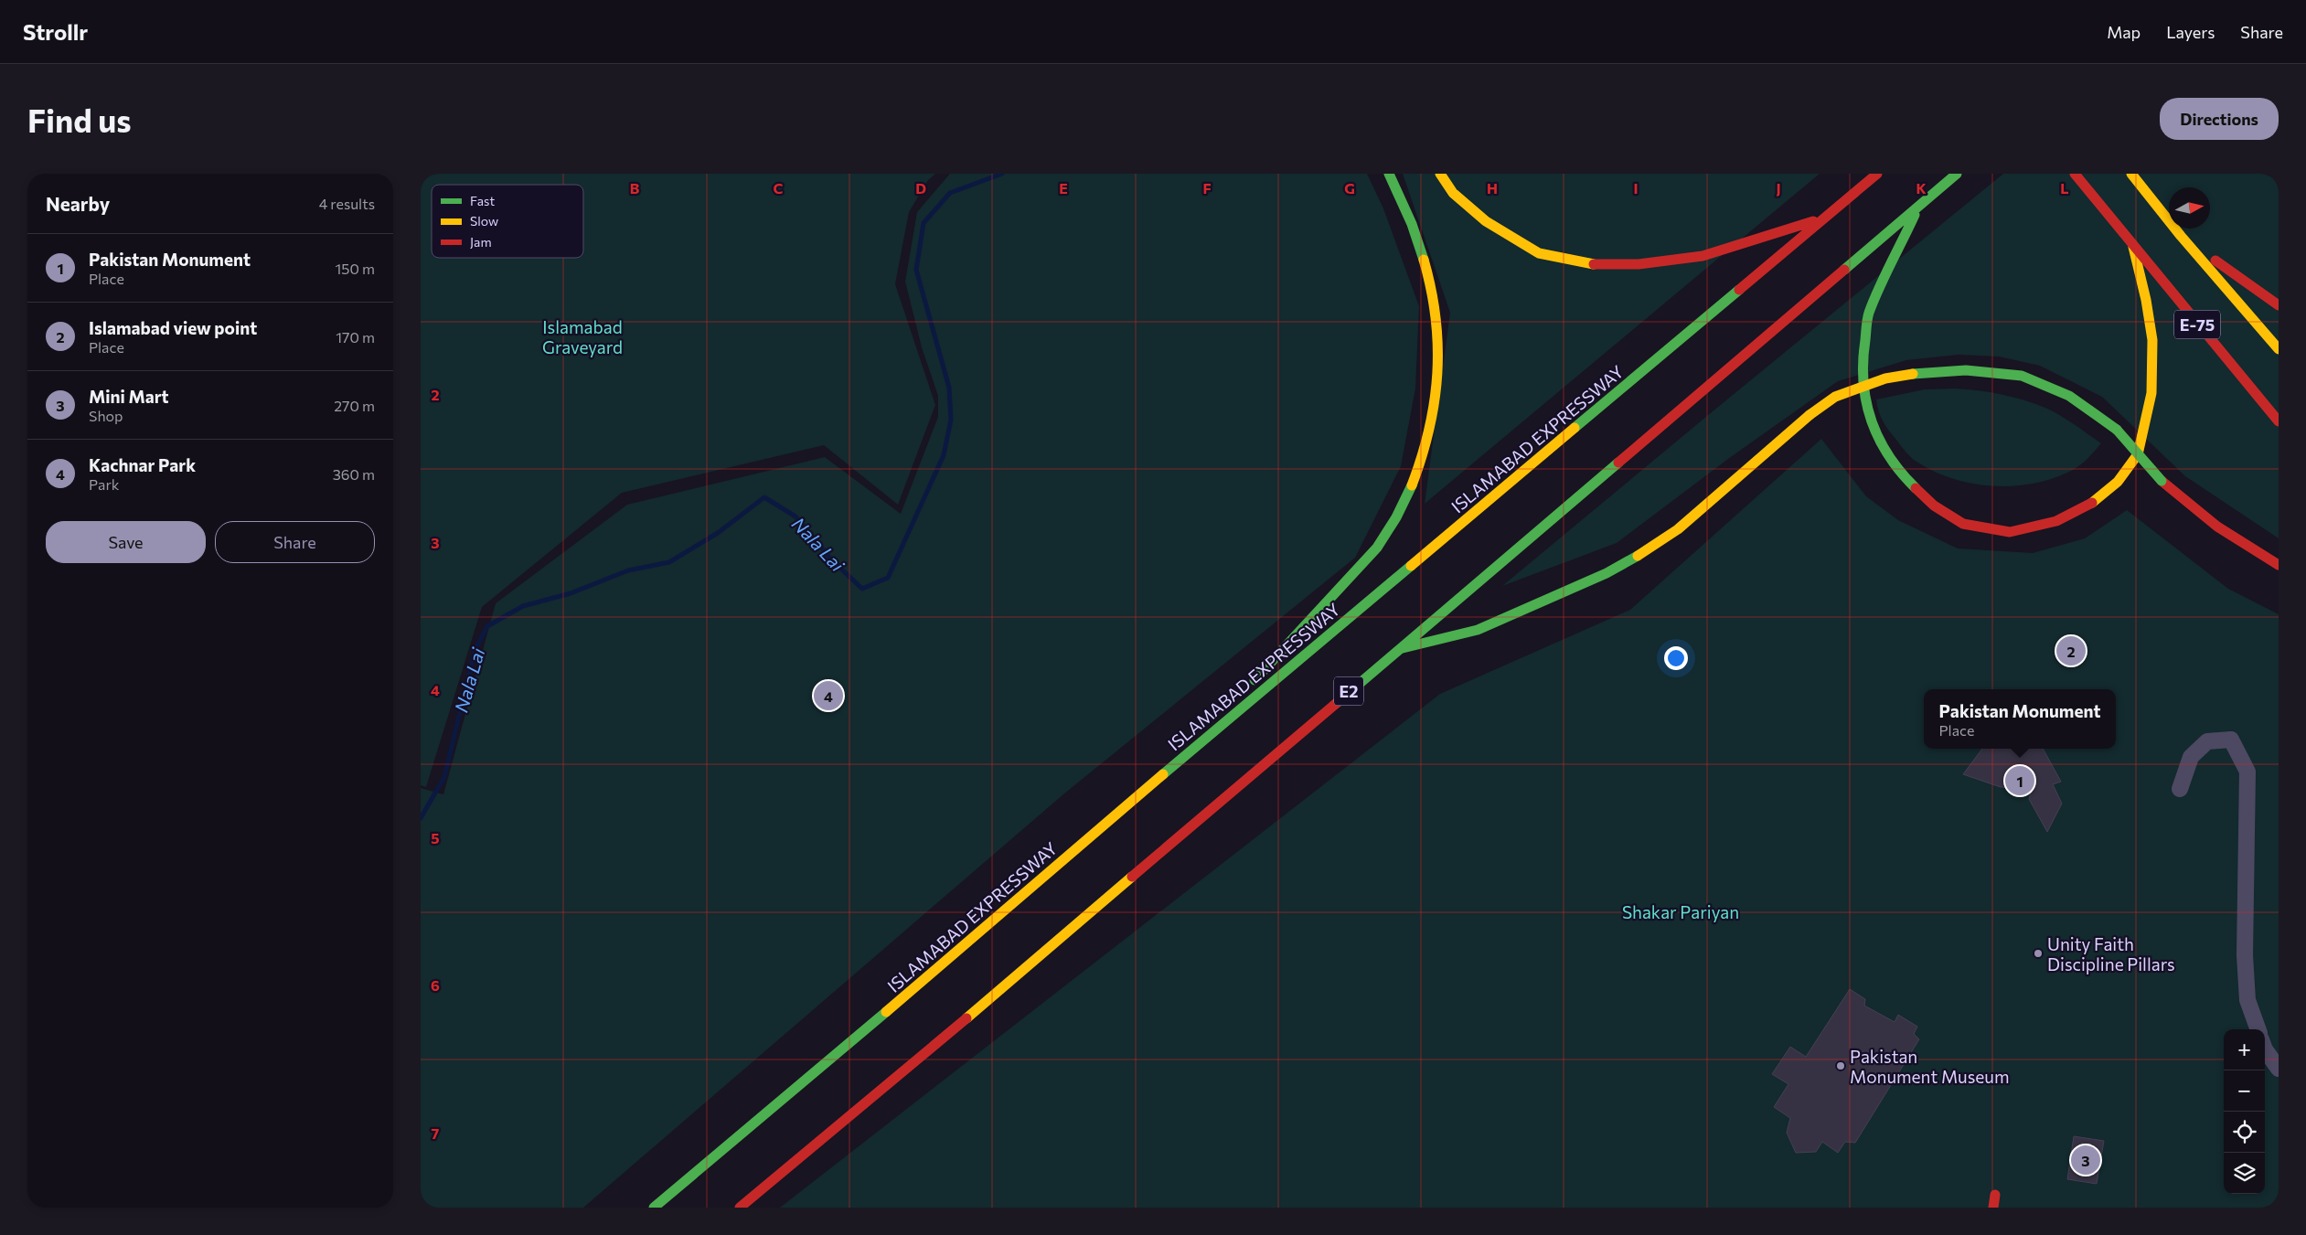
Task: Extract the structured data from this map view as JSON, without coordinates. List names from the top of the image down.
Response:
{
  "streets": {
    "main road": ["E-75", "ISLAMABAD EXPRESSWAY", "E2"]
  },
  "water": ["Nala Lai"],
  "parks": ["Islamabad Graveyard", "Shakar Pariyan"],
  "places": ["Unity Faith Discipline Pillars", "Pakistan Monument Museum"],
  "legend": ["Fast", "Slow", "Jam"],
  "north": "right",
  "page": {
    "header": "Strollr",
    "nav": ["Map", "Layers", "Share"],
    "buttons": [
      "Directions",
      ["Save", "Share"]
    ],
    "title": "Find us",
    "heading": ["Nearby", "4 results"],
    "list": [
      {
        "mark": "1",
        "name": "Pakistan Monument",
        "note": "Place",
        "value": "150 m"
      },
      {
        "mark": "2",
        "name": "Islamabad view point",
        "note": "Place",
        "value": "170 m"
      },
      {
        "mark": "3",
        "name": "Mini Mart",
        "note": "Shop",
        "value": "270 m"
      },
      {
        "mark": "4",
        "name": "Kachnar Park",
        "note": "Park",
        "value": "360 m"
      }
    ],
    "pins": [
      "2",
      "4",
      "1",
      "3"
    ],
    "popup": ["Pakistan Monument", "Place"],
    "map_buttons": ["+", "−"]
  },
  "grid": {
    "columns": [
      "B",
      "C",
      "D",
      "E",
      "F",
      "G",
      "H",
      "I",
      "J",
      "K",
      "L"
    ],
    "rows": [
      "2",
      "3",
      "4",
      "5",
      "6",
      "7"
    ]
  }
}
